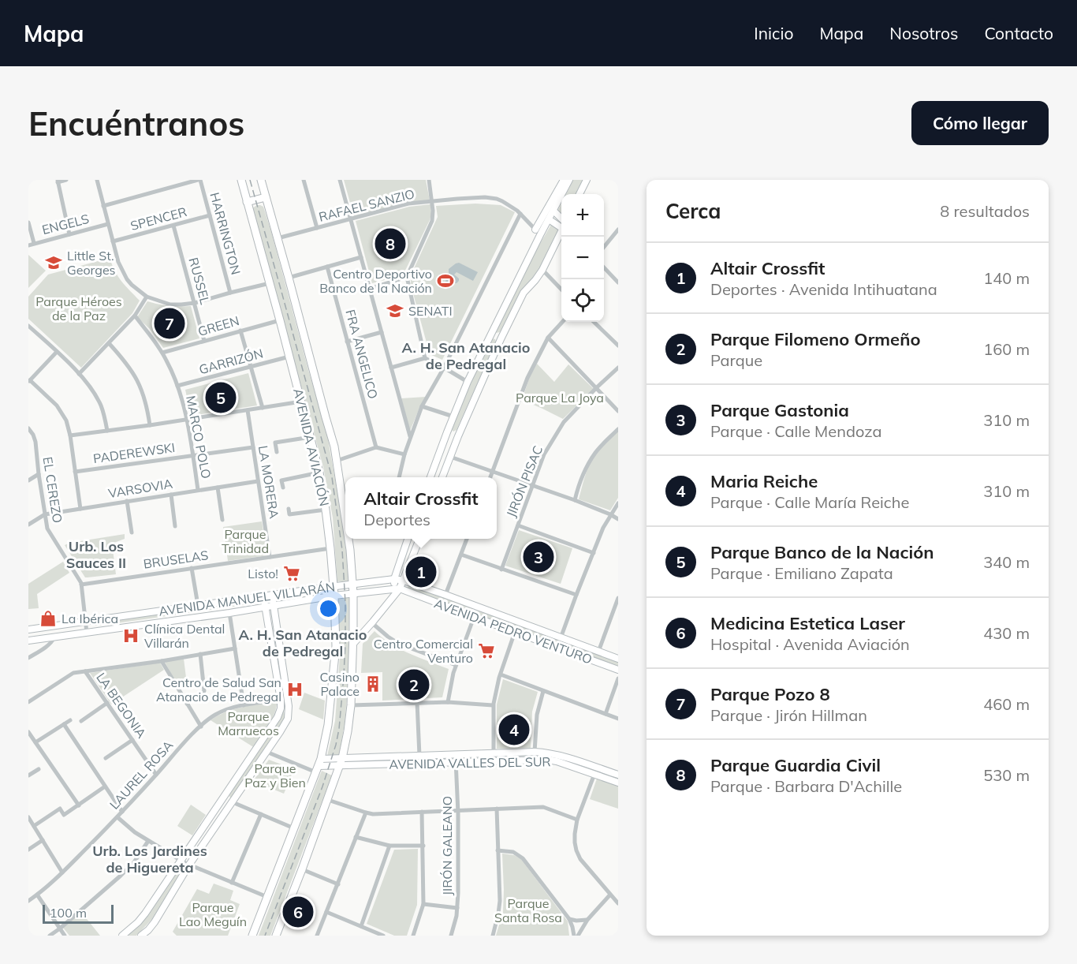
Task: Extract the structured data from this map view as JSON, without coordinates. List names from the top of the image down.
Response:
{
  "streets": {
    "main road": [
      "AVENIDA AVIACIÓN",
      "AVENIDA MANUEL VILLARÁN",
      "AVENIDA PEDRO VENTURO",
      "AVENIDA VALLES DEL SUR"
    ],
    "street": [
      "RAFAEL SANZIO",
      "SPENCER",
      "ENGELS",
      "HARRINGTON",
      "RUSSEL",
      "GREEN",
      "FRA ANGELICO",
      "GARRIZÓN",
      "MARCO POLO",
      "PADEREWSKI",
      "JIRÓN PISAC",
      "LA MORERA",
      "VARSOVIA",
      "EL CEREZO",
      "BRUSELAS",
      "LA BEGONIA",
      "LAUREL ROSA",
      "JIRÓN GALEANO"
    ]
  },
  "crossings": [
    ["RAFAEL SANZIO", "AVENIDA AVIACIÓN"],
    ["SPENCER", "HARRINGTON"],
    ["SPENCER", "RUSSEL"],
    ["RUSSEL", "GREEN"],
    ["GREEN", "MARCO POLO"],
    ["GREEN", "AVENIDA AVIACIÓN"],
    ["GARRIZÓN", "MARCO POLO"],
    ["GARRIZÓN", "AVENIDA AVIACIÓN"],
    ["MARCO POLO", "PADEREWSKI"],
    ["MARCO POLO", "VARSOVIA"],
    ["AVENIDA AVIACIÓN", "BRUSELAS"],
    ["AVENIDA AVIACIÓN", "AVENIDA MANUEL VILLARÁN"],
    ["AVENIDA AVIACIÓN", "AVENIDA PEDRO VENTURO"],
    ["AVENIDA AVIACIÓN", "AVENIDA VALLES DEL SUR"],
    ["PADEREWSKI", "LA MORERA"],
    ["LA MORERA", "VARSOVIA"],
    ["LA MORERA", "BRUSELAS"],
    ["VARSOVIA", "EL CEREZO"],
    ["EL CEREZO", "BRUSELAS"],
    ["EL CEREZO", "AVENIDA MANUEL VILLARÁN"],
    ["AVENIDA MANUEL VILLARÁN", "AVENIDA PEDRO VENTURO"],
    ["LA BEGONIA", "LAUREL ROSA"],
    ["AVENIDA VALLES DEL SUR", "JIRÓN GALEANO"]
  ],
  "districts": [
    "A. H. San Atanacio de Pedregal",
    "Urb. Los Sauces II",
    "A. H. San Atanacio de Pedregal",
    "Urb. Los Jardines de Higuereta"
  ],
  "parks": [
    "Parque Héroes de la Paz",
    "Parque La Joya",
    "Parque Trinidad",
    "Parque Marruecos",
    "Parque Paz y Bien",
    "Parque Santa Rosa",
    "Parque Lao Meguín"
  ],
  "places": {
    "school or university": ["Little St. Georges", "SENATI"],
    "sports": ["Centro Deportivo Banco de la Nación"],
    "supermarket": ["Listo!", "Centro Comercial Venturo"],
    "shop": ["La Ibérica"],
    "hospital": ["Clínica Dental Villarán", "Centro de Salud San Atanacio de Pedregal"],
    "building": ["Casino Palace"]
  },
  "scale_bar": "100 m",
  "page": {
    "header": "Mapa",
    "nav": [
      "Inicio",
      "Mapa",
      "Nosotros",
      "Contacto"
    ],
    "buttons": "Cómo llegar",
    "title": "Encuéntranos",
    "heading": ["Cerca", "8 resultados"],
    "map_buttons": ["+", "−"],
    "pins": [
      "8",
      "7",
      "5",
      "3",
      "1",
      "2",
      "4",
      "6"
    ],
    "list": [
      {
        "mark": "1",
        "name": "Altair Crossfit",
        "note": "Deportes · Avenida Intihuatana",
        "value": "140 m"
      },
      {
        "mark": "2",
        "name": "Parque Filomeno Ormeño",
        "note": "Parque",
        "value": "160 m"
      },
      {
        "mark": "3",
        "name": "Parque Gastonia",
        "note": "Parque · Calle Mendoza",
        "value": "310 m"
      },
      {
        "mark": "4",
        "name": "Maria Reiche",
        "note": "Parque · Calle María Reiche",
        "value": "310 m"
      },
      {
        "mark": "5",
        "name": "Parque Banco de la Nación",
        "note": "Parque · Emiliano Zapata",
        "value": "340 m"
      },
      {
        "mark": "6",
        "name": "Medicina Estetica Laser",
        "note": "Hospital · Avenida Aviación",
        "value": "430 m"
      },
      {
        "mark": "7",
        "name": "Parque Pozo 8",
        "note": "Parque · Jirón Hillman",
        "value": "460 m"
      },
      {
        "mark": "8",
        "name": "Parque Guardia Civil",
        "note": "Parque · Barbara D'Achille",
        "value": "530 m"
      }
    ],
    "popup": ["Altair Crossfit", "Deportes"],
    "scale": "100 m"
  }
}
